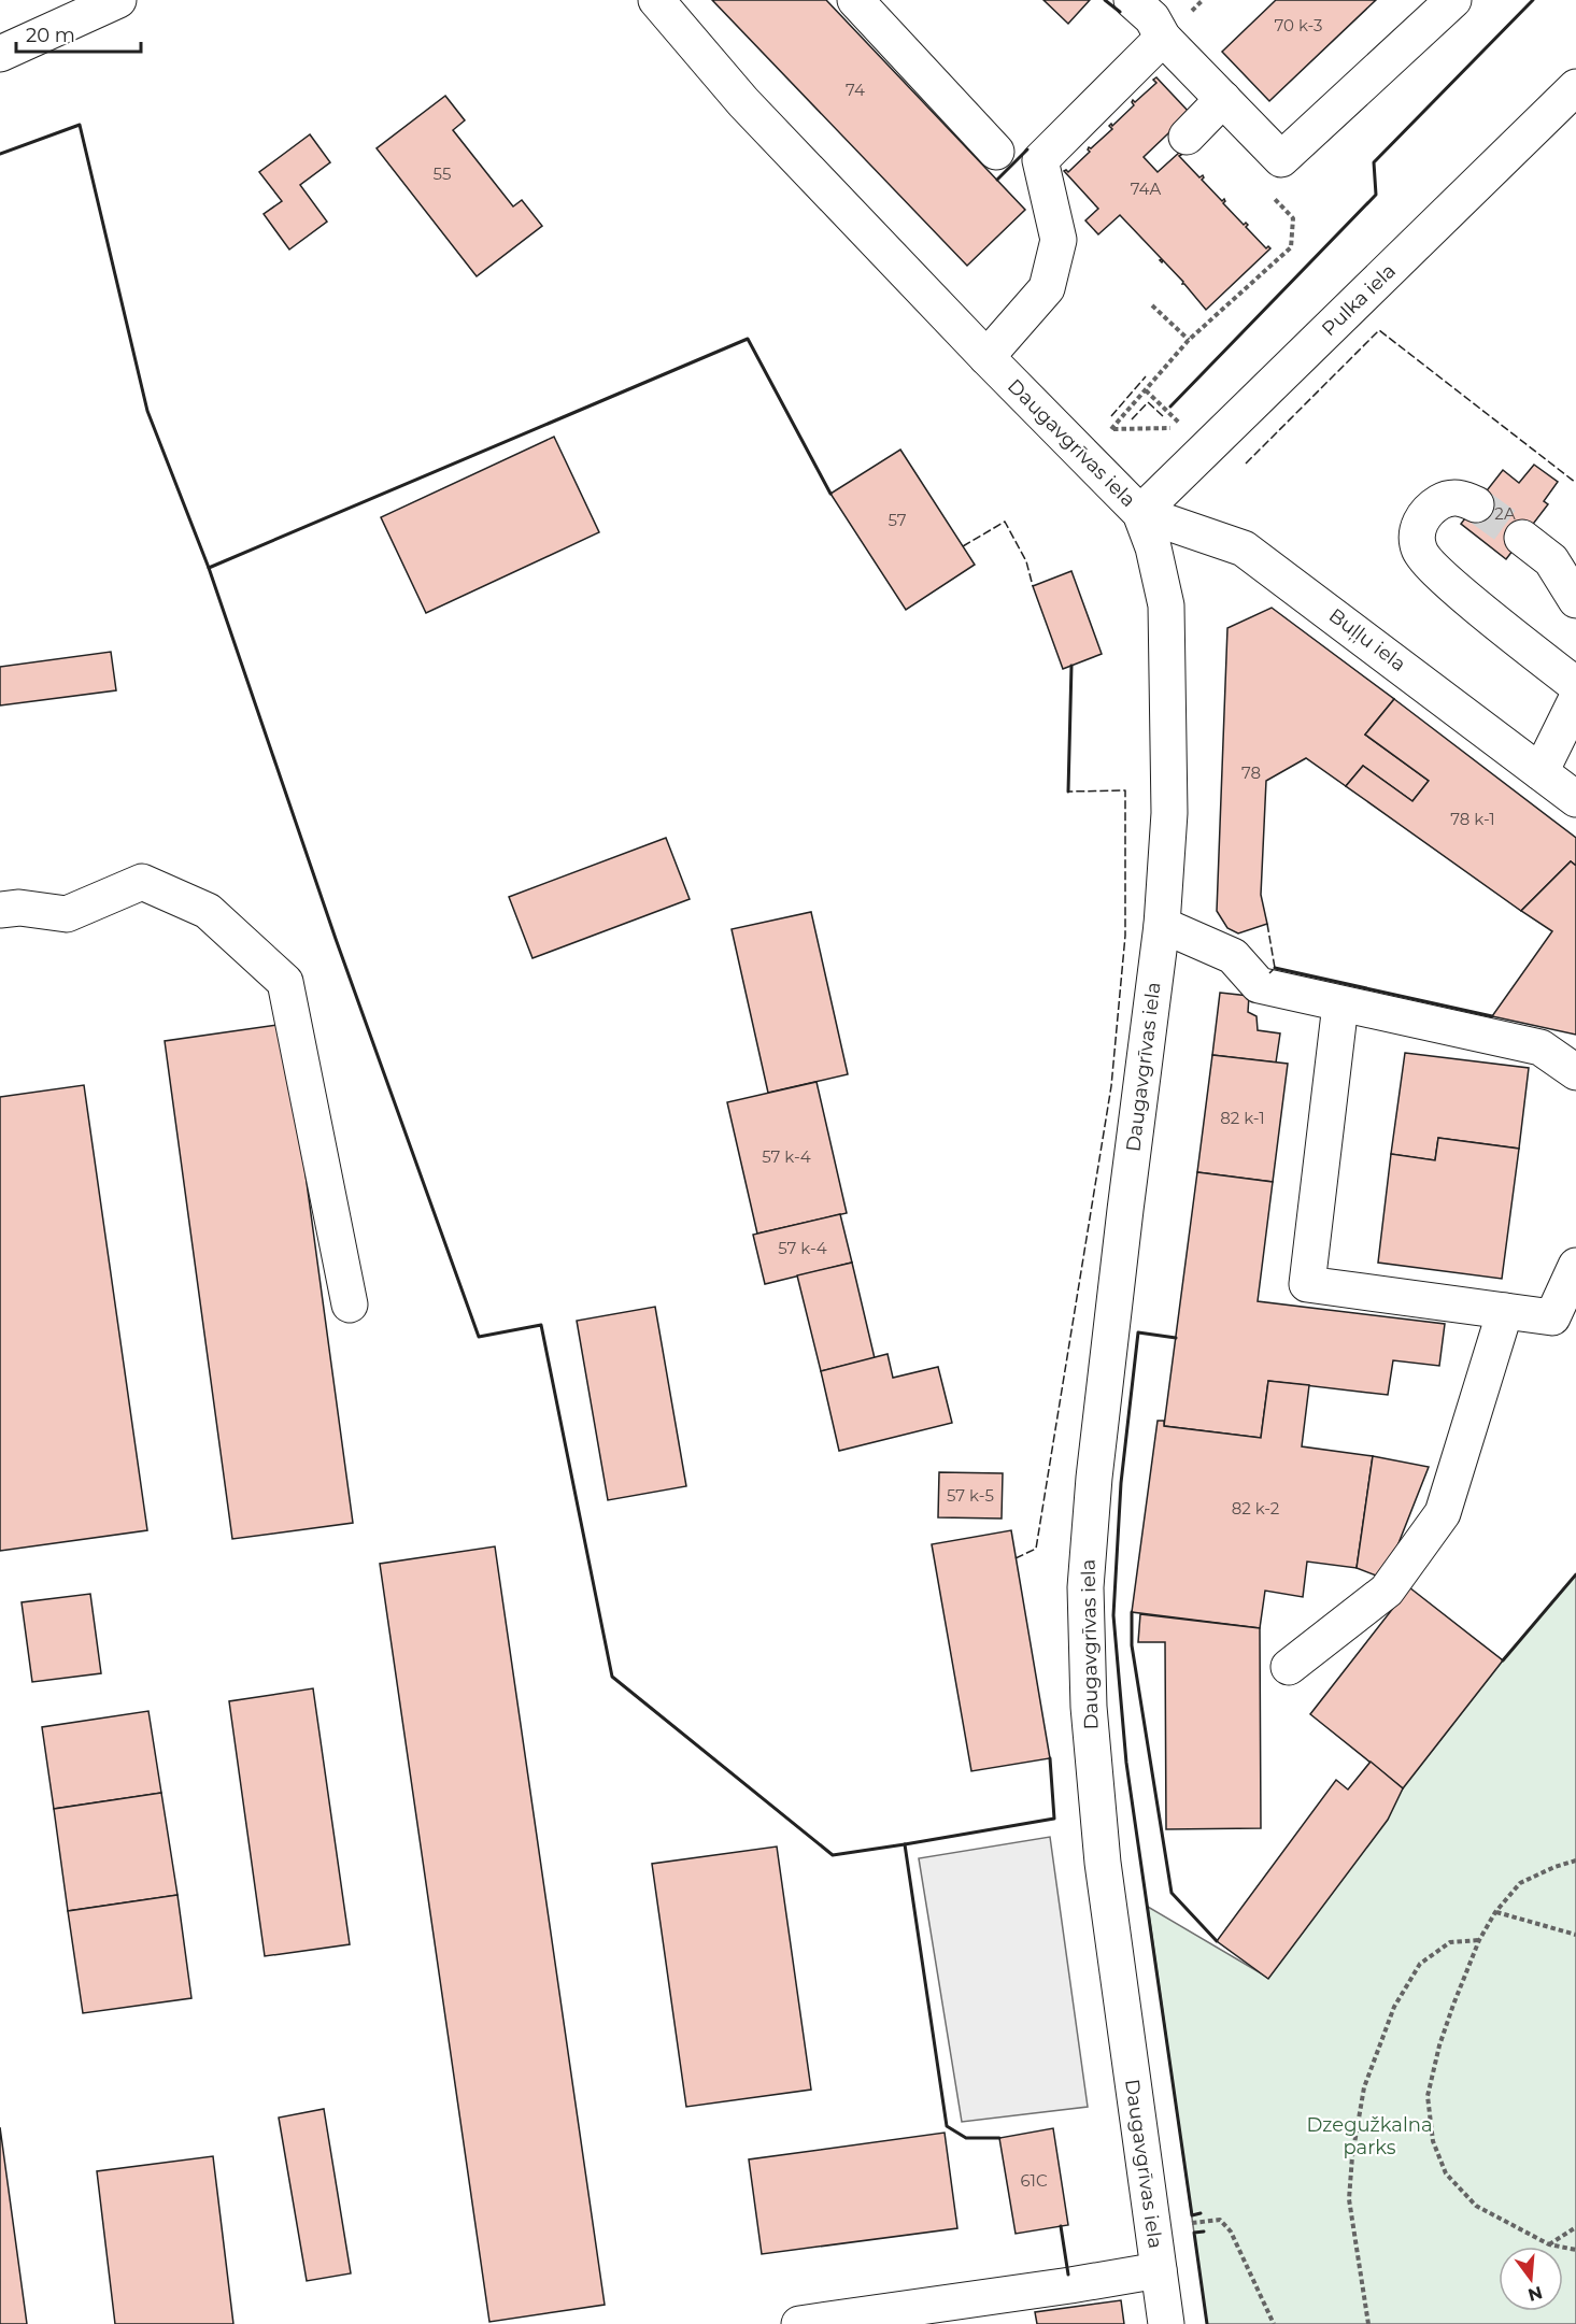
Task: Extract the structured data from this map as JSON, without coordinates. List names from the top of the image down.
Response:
{
  "streets": {
    "main road": ["Pulka iela", "Daugavgrīvas iela", "Buļļu iela"]
  },
  "crossings": [
    ["Pulka iela", "Daugavgrīvas iela"],
    ["Pulka iela", "Buļļu iela"],
    ["Daugavgrīvas iela", "Buļļu iela"]
  ],
  "parks": ["Dzegužkalna parks"],
  "house_numbers": [
    "70 k-3",
    "74",
    "55",
    "74A",
    "2A",
    "57",
    "78",
    "78 k-1",
    "82 k-1",
    "57 k-4",
    "57 k-4",
    "57 k-5",
    "82 k-2",
    "61C"
  ],
  "scale_bar": "20 m",
  "north": "bottom"
}
